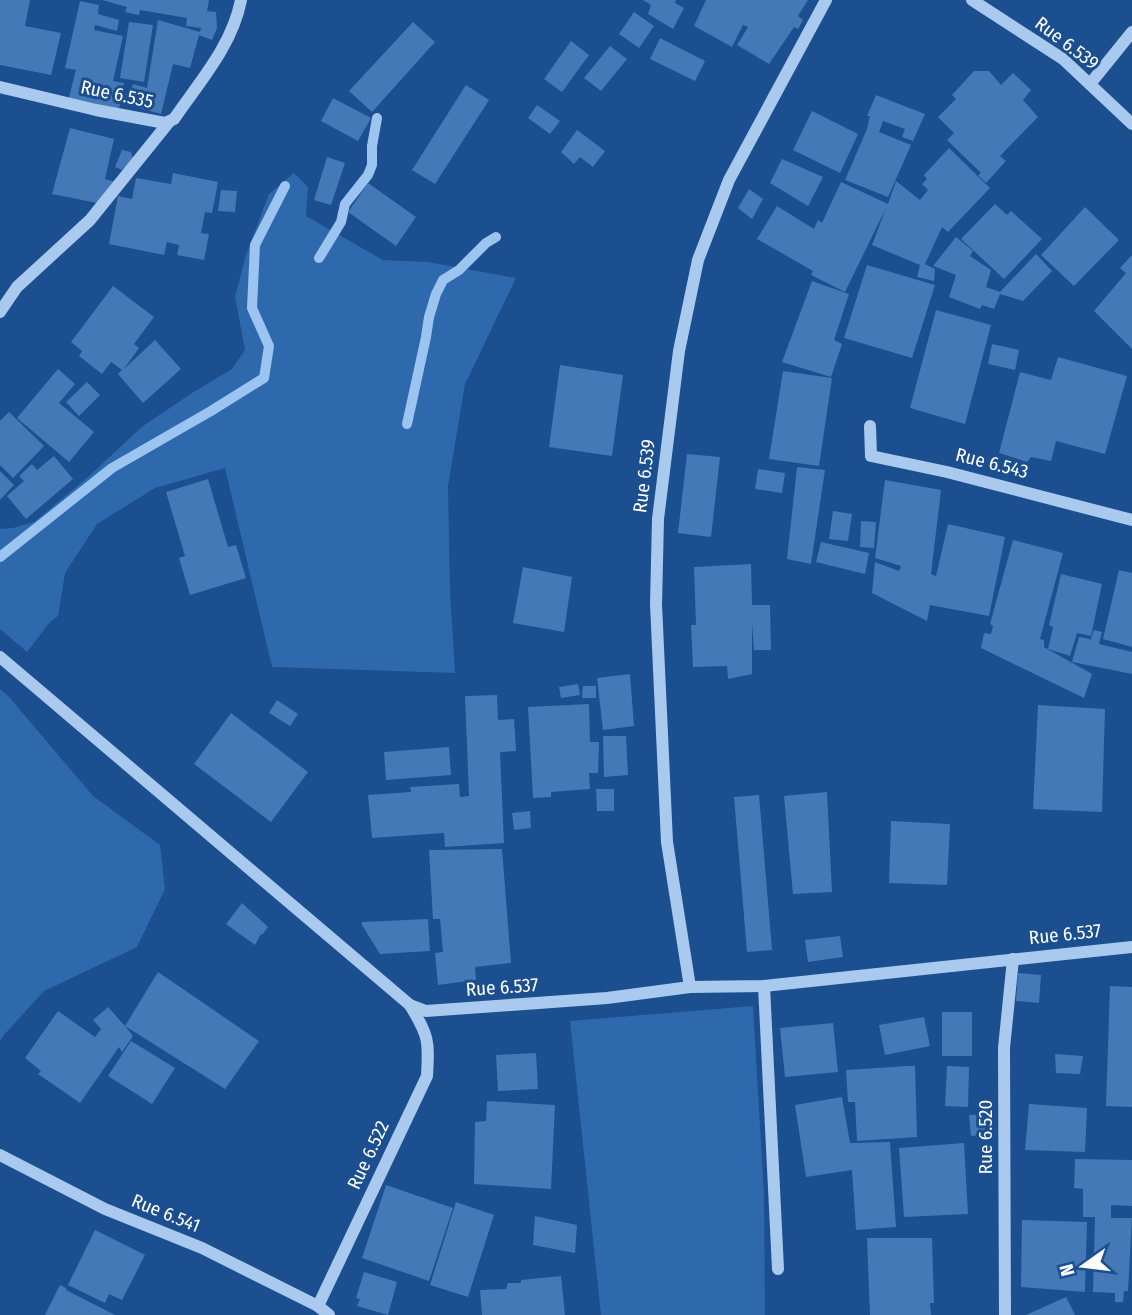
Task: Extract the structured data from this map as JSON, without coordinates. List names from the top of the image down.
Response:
{
  "streets": {
    "street": [
      "Rue 6.539",
      "Rue 6.535",
      "Rue 6.543",
      "Rue 6.537",
      "Rue 6.520",
      "Rue 6.522",
      "Rue 6.541"
    ]
  },
  "crossings": [
    ["Rue 6.539", "Rue 6.537"],
    ["Rue 6.537", "Rue 6.520"],
    ["Rue 6.537", "Rue 6.522"],
    ["Rue 6.522", "Rue 6.541"]
  ],
  "north": "left"
}
